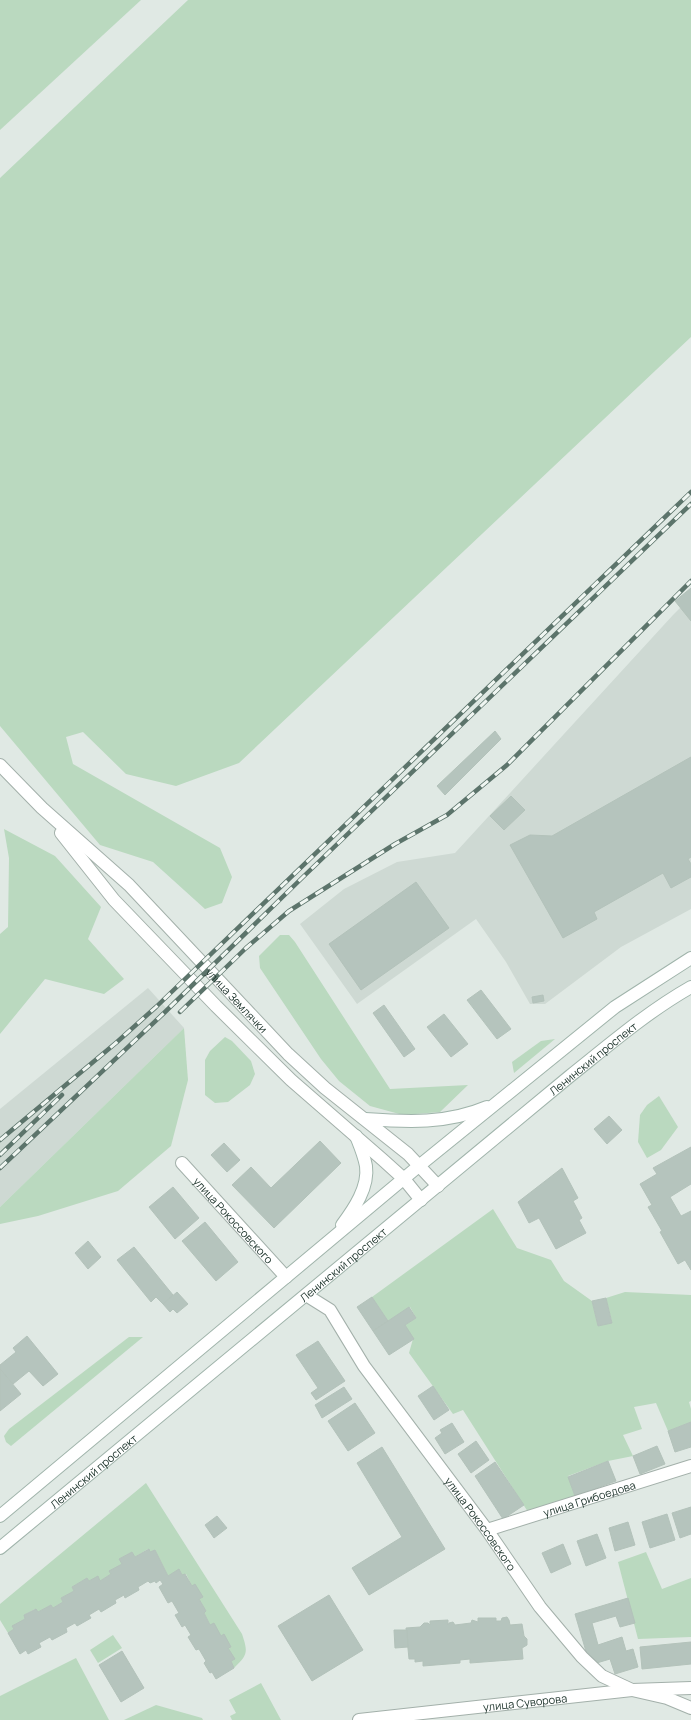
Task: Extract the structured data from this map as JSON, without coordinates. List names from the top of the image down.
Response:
{
  "streets": {
    "street": [
      "улица Землячки",
      "Ленинский проспект",
      "улица Рокоссовского",
      "улица Грибоедова",
      "улица Суворова"
    ]
  },
  "crossings": [
    ["улица Землячки", "Ленинский проспект"],
    ["Ленинский проспект", "улица Рокоссовского"],
    ["улица Рокоссовского", "улица Грибоедова"],
    ["улица Рокоссовского", "улица Суворова"]
  ]
}
